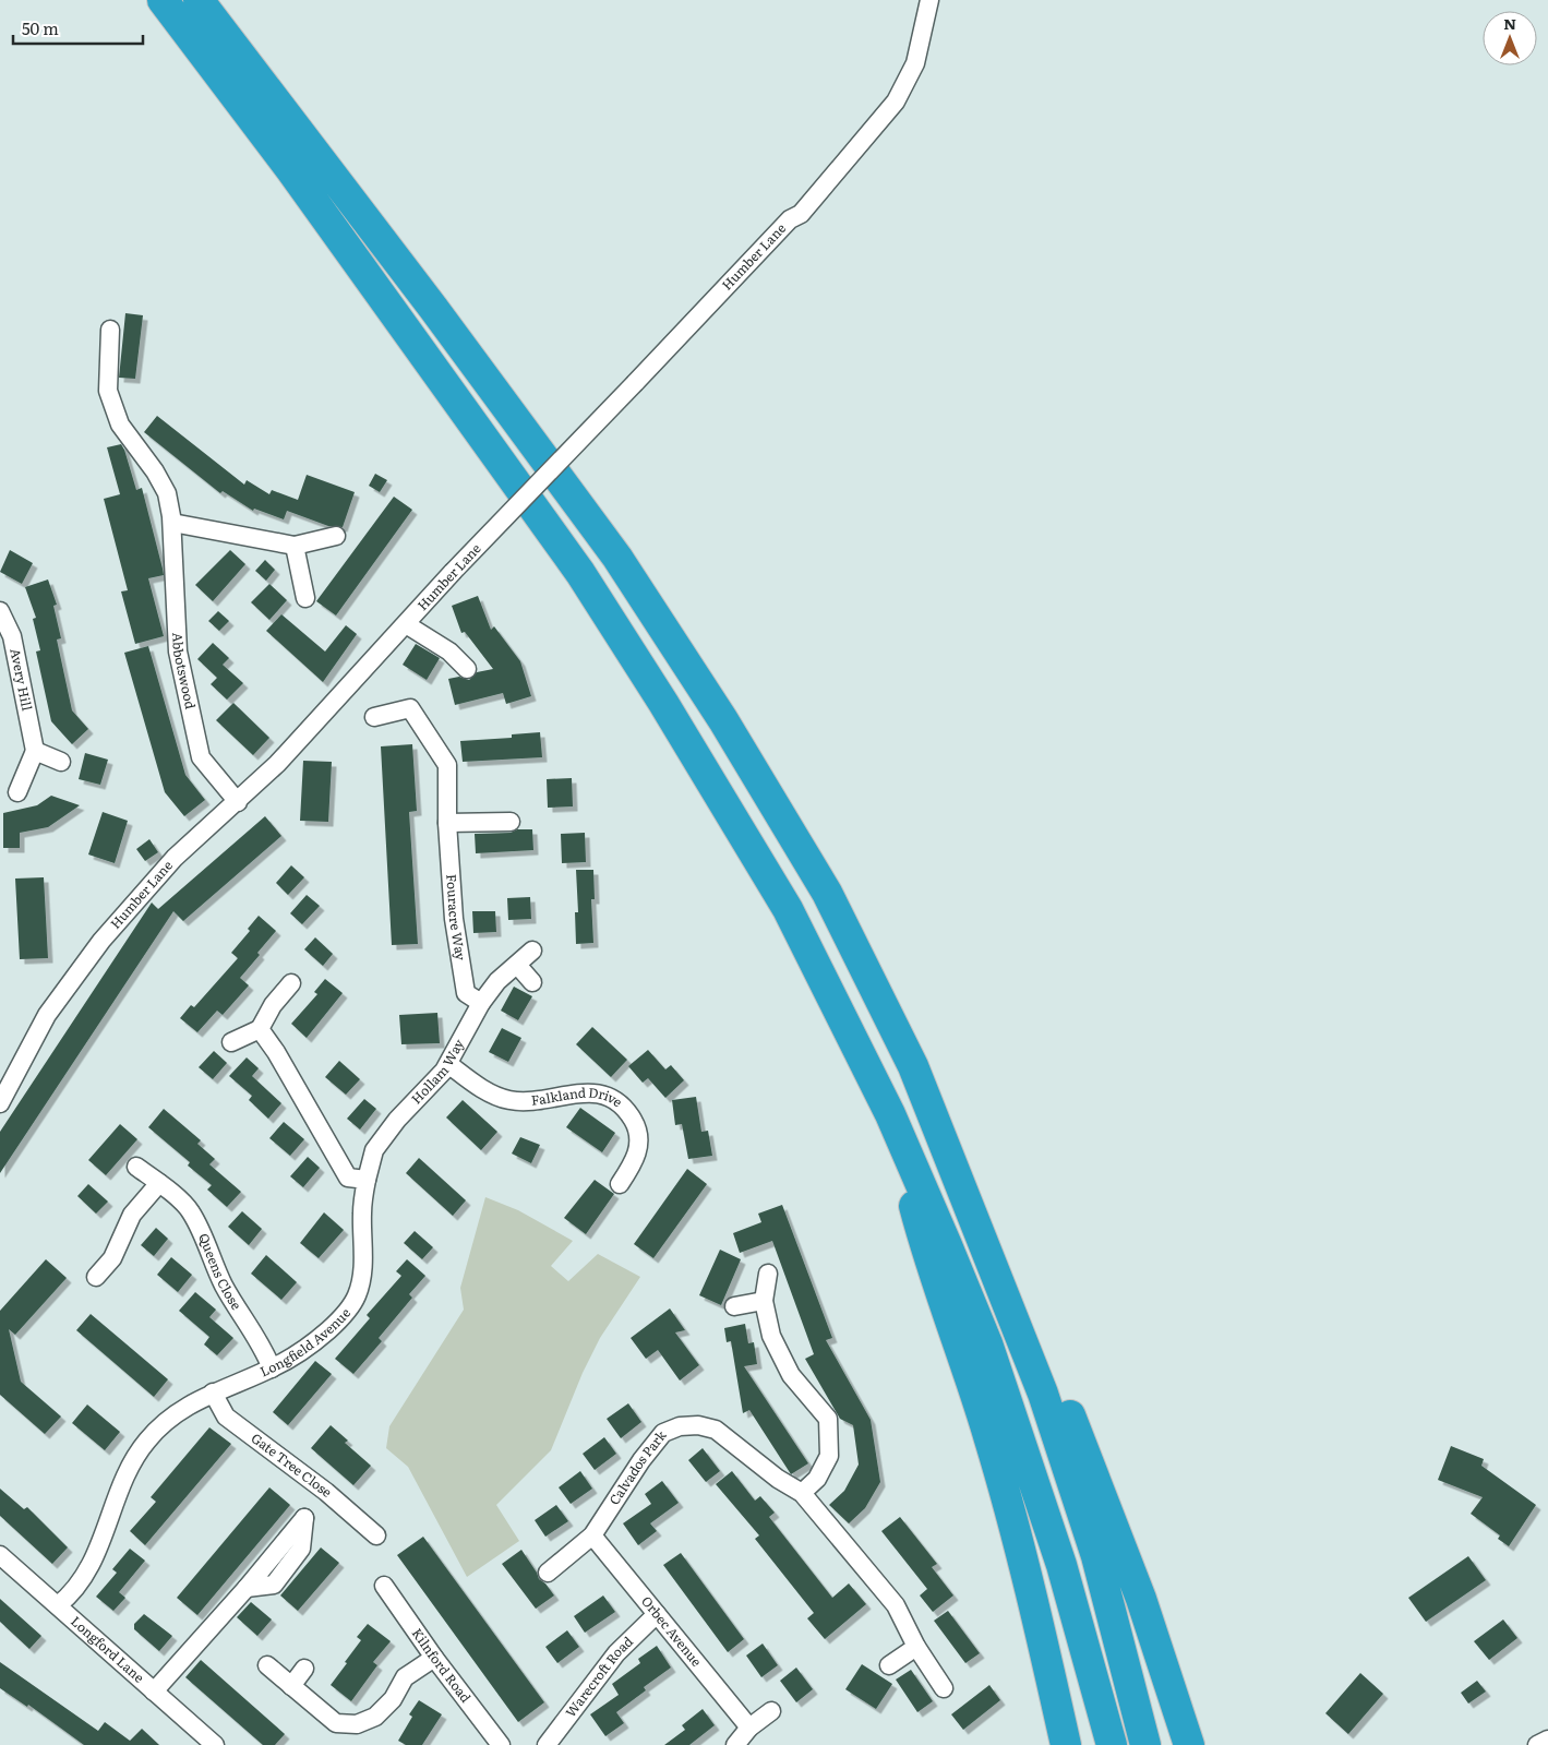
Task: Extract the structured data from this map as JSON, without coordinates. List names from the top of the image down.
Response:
{
  "streets": {
    "street": [
      "Humber Lane",
      "Abbotswood",
      "Avery Hill",
      "Fouracre Way",
      "Hollam Way",
      "Falkland Drive",
      "Queens Close",
      "Longfield Avenue",
      "Gate Tree Close",
      "Calvados Park",
      "Orbec Avenue",
      "Longford Lane",
      "Kilnford Road",
      "Warecroft Road"
    ]
  },
  "crossings": [
    ["Humber Lane", "Abbotswood"],
    ["Fouracre Way", "Hollam Way"],
    ["Hollam Way", "Falkland Drive"],
    ["Hollam Way", "Longfield Avenue"],
    ["Queens Close", "Longfield Avenue"],
    ["Longfield Avenue", "Gate Tree Close"],
    ["Longfield Avenue", "Longford Lane"],
    ["Calvados Park", "Orbec Avenue"],
    ["Orbec Avenue", "Warecroft Road"]
  ],
  "scale_bar": "50 m",
  "north": "top"
}
